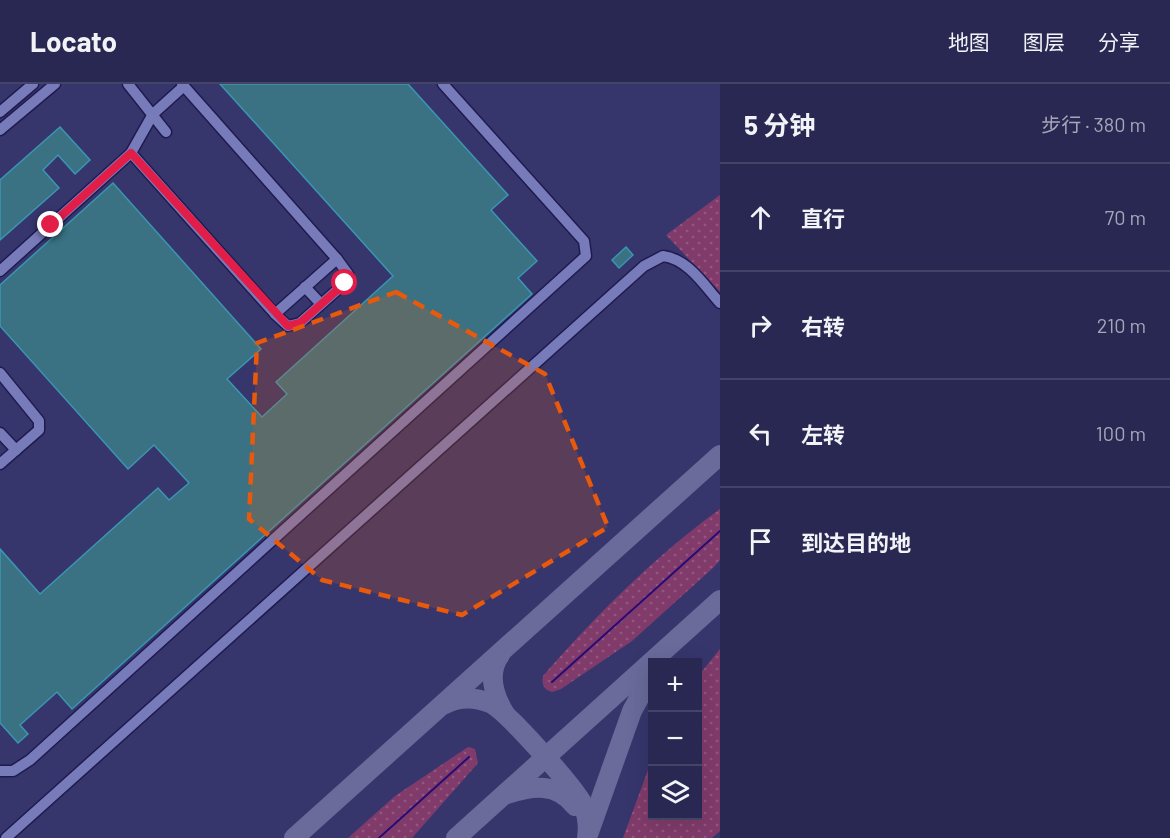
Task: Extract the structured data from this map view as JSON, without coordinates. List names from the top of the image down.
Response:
{
  "page": {
    "header": "Locato",
    "nav": ["地图", "图层", "分享"],
    "heading": ["5 分钟", "步行 · 380 m"],
    "list": [
      ["直行", "70 m"],
      ["右转", "210 m"],
      ["左转", "100 m"],
      "到达目的地"
    ],
    "map_buttons": ["+", "−"]
  }
}
